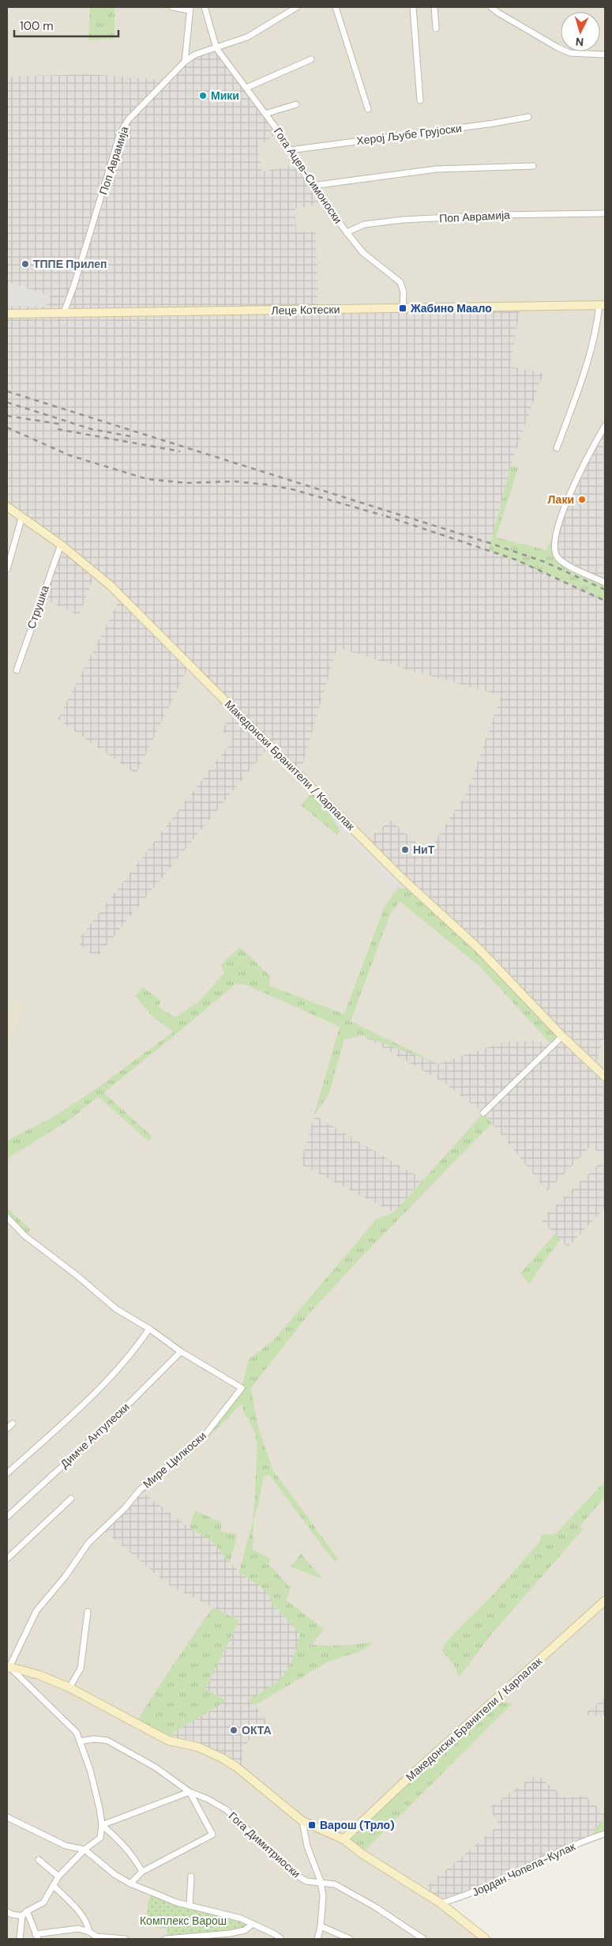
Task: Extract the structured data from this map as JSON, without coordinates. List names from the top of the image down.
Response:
{
  "streets": {
    "main road": ["Леце Котески", "Македонски Бранители / Карпалак"],
    "street": [
      "Херој Љубе Грујоски",
      "Поп Аврамија",
      "Гога Ацев-Симоноски",
      "Струшка",
      "Димче Антулески",
      "Мире Цилкоски",
      "Гога Димитриоски",
      "Јордан Чопела-Кулак"
    ]
  },
  "crossings": [
    ["Херој Љубе Грујоски", "Гога Ацев-Симоноски"],
    ["Поп Аврамија", "Гога Ацев-Симоноски"],
    ["Поп Аврамија", "Леце Котески"],
    ["Гога Ацев-Симоноски", "Леце Котески"],
    ["Струшка", "Македонски Бранители / Карпалак"],
    ["Димче Антулески", "Мире Цилкоски"]
  ],
  "parks": ["Комплекс Варош"],
  "places": {
    "other": [
      "Мики",
      "ТППЕ Прилеп",
      "Лаки",
      "НиТ",
      "ОКТА"
    ],
    "transit": ["Жабино Маало", "Варош (Трло)"]
  },
  "scale_bar": "100 m",
  "north": "bottom"
}
